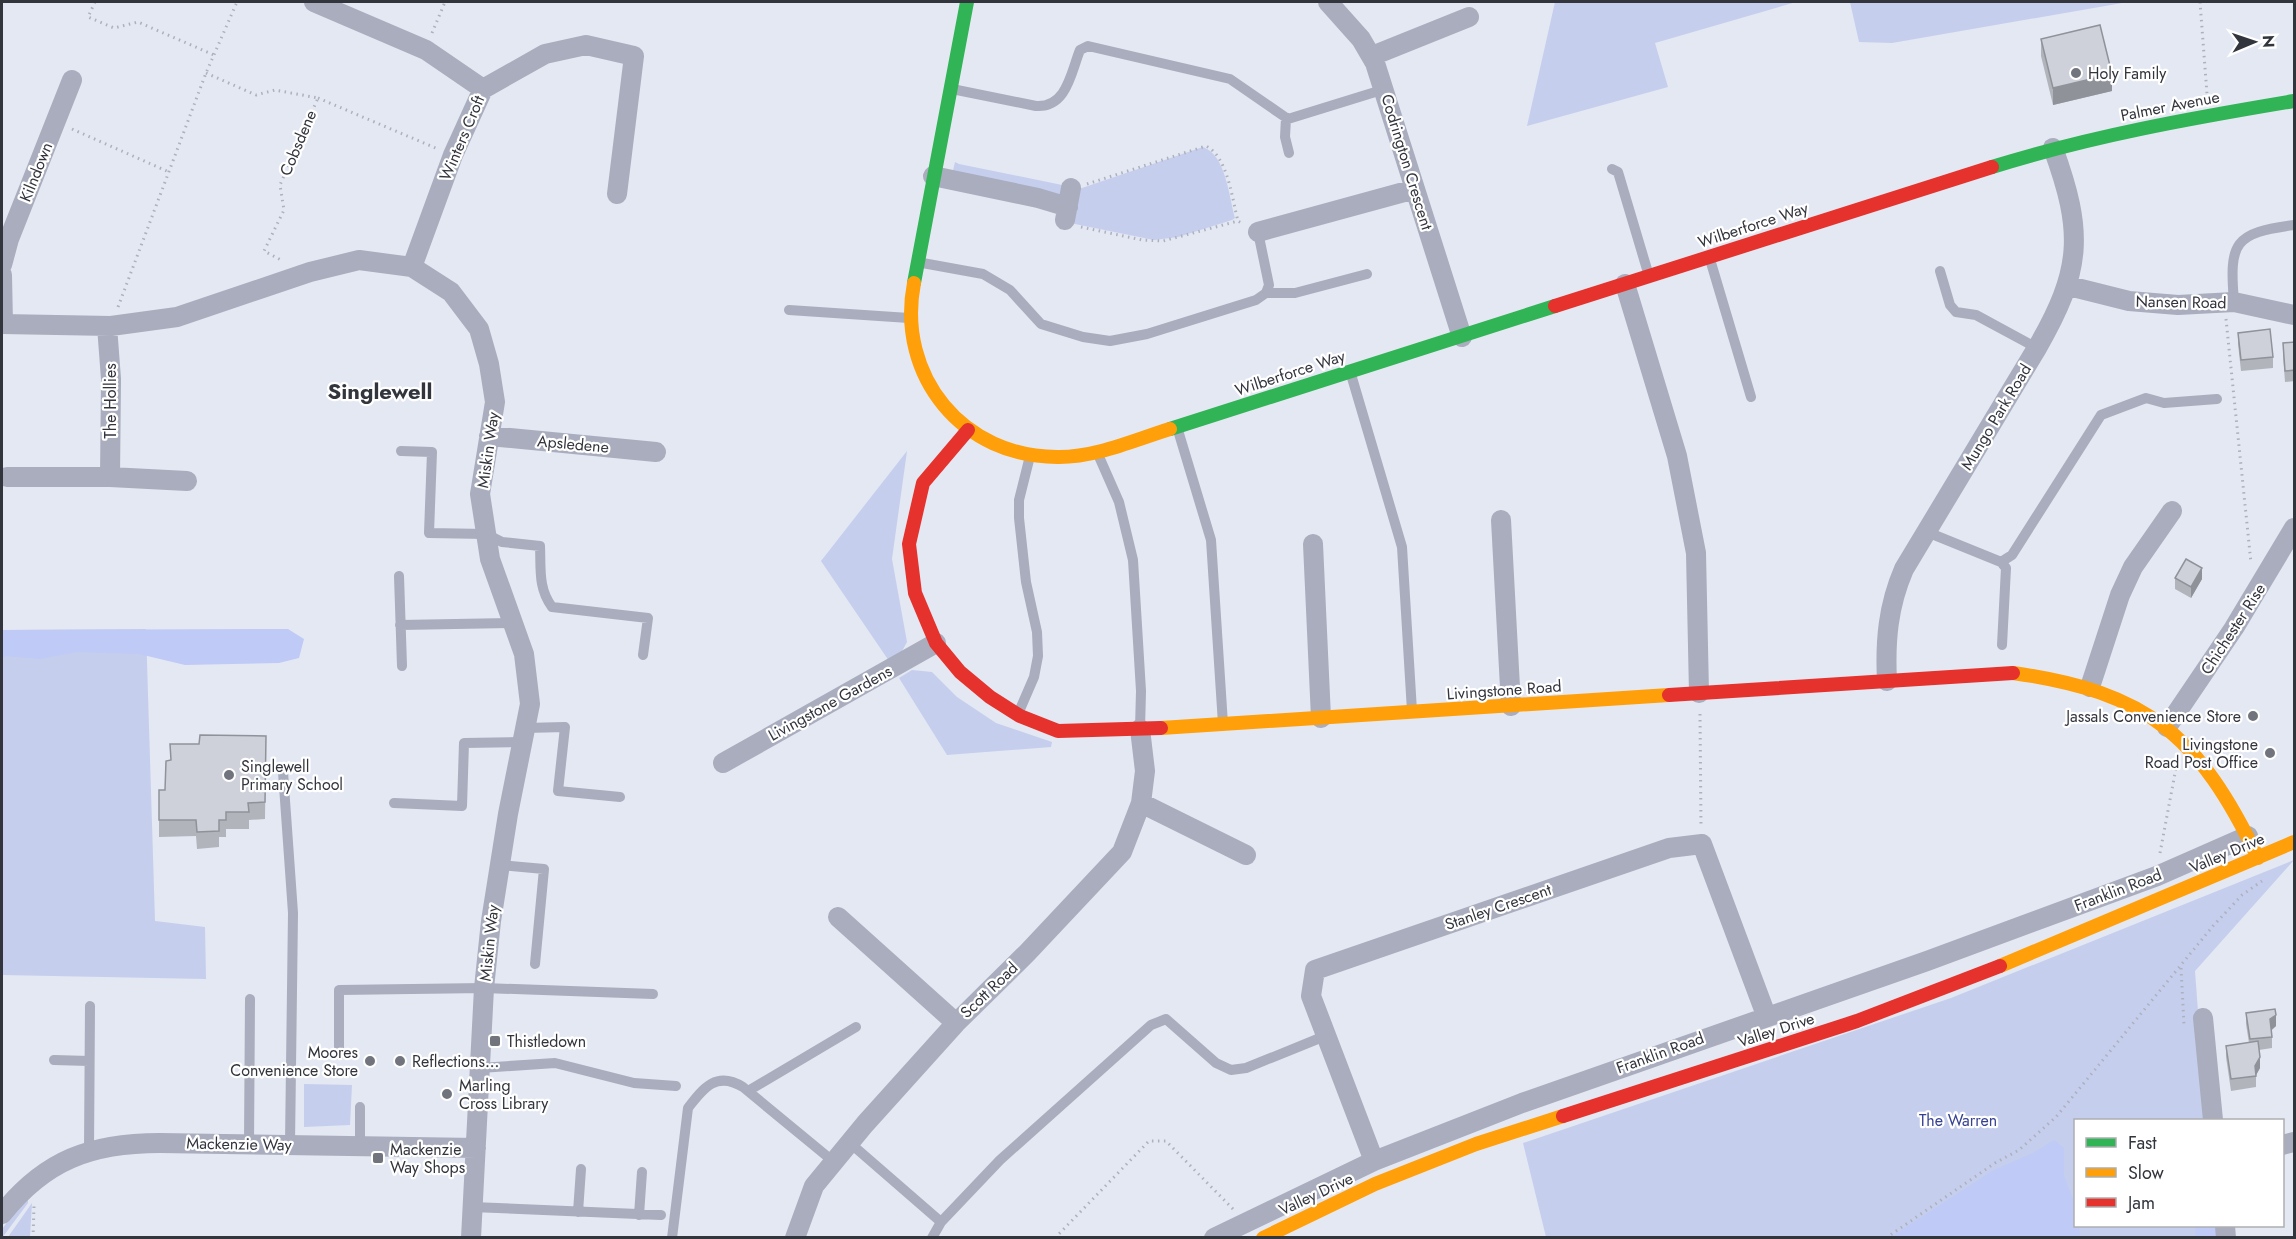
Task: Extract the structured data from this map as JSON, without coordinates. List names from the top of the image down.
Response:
{
  "streets": {
    "street": [
      "Palmer Avenue",
      "Winters Croft",
      "Codrington Crescent",
      "Kilndown",
      "Wilberforce Way",
      "Nansen Road",
      "The Hollies",
      "Mungo Park Road",
      "Apsledene",
      "Miskin Way",
      "Chichester Rise",
      "Livingstone Road",
      "Livingstone Gardens",
      "Valley Drive",
      "Franklin Road",
      "Stanley Crescent",
      "Scott Road",
      "Mackenzie Way"
    ],
    "path": ["Cobsdene"]
  },
  "crossings": [
    ["Palmer Avenue", "Wilberforce Way"],
    ["Palmer Avenue", "Mungo Park Road"],
    ["Winters Croft", "Cobsdene"],
    ["Winters Croft", "Miskin Way"],
    ["Cobsdene", "Miskin Way"],
    ["Codrington Crescent", "Wilberforce Way"],
    ["Wilberforce Way", "Mungo Park Road"],
    ["Wilberforce Way", "Livingstone Road"],
    ["Nansen Road", "Mungo Park Road"],
    ["The Hollies", "Miskin Way"],
    ["Mungo Park Road", "Livingstone Road"],
    ["Apsledene", "Miskin Way"],
    ["Miskin Way", "Mackenzie Way"],
    ["Chichester Rise", "Livingstone Road"],
    ["Livingstone Road", "Livingstone Gardens"],
    ["Livingstone Road", "Valley Drive"],
    ["Livingstone Road", "Franklin Road"],
    ["Livingstone Road", "Scott Road"],
    ["Franklin Road", "Stanley Crescent"]
  ],
  "districts": ["Singlewell"],
  "parks": ["The Warren"],
  "places": {
    "other": [
      "Holy Family",
      "Jassals Convenience Store",
      "Livingstone Road Post Office",
      "Singlewell Primary School",
      "Moores Convenience Store",
      "Reflections...",
      "Marling Cross Library"
    ],
    "transit": ["Thistledown", "Mackenzie Way Shops"]
  },
  "legend": ["Fast", "Slow", "Jam"],
  "north": "right"
}
